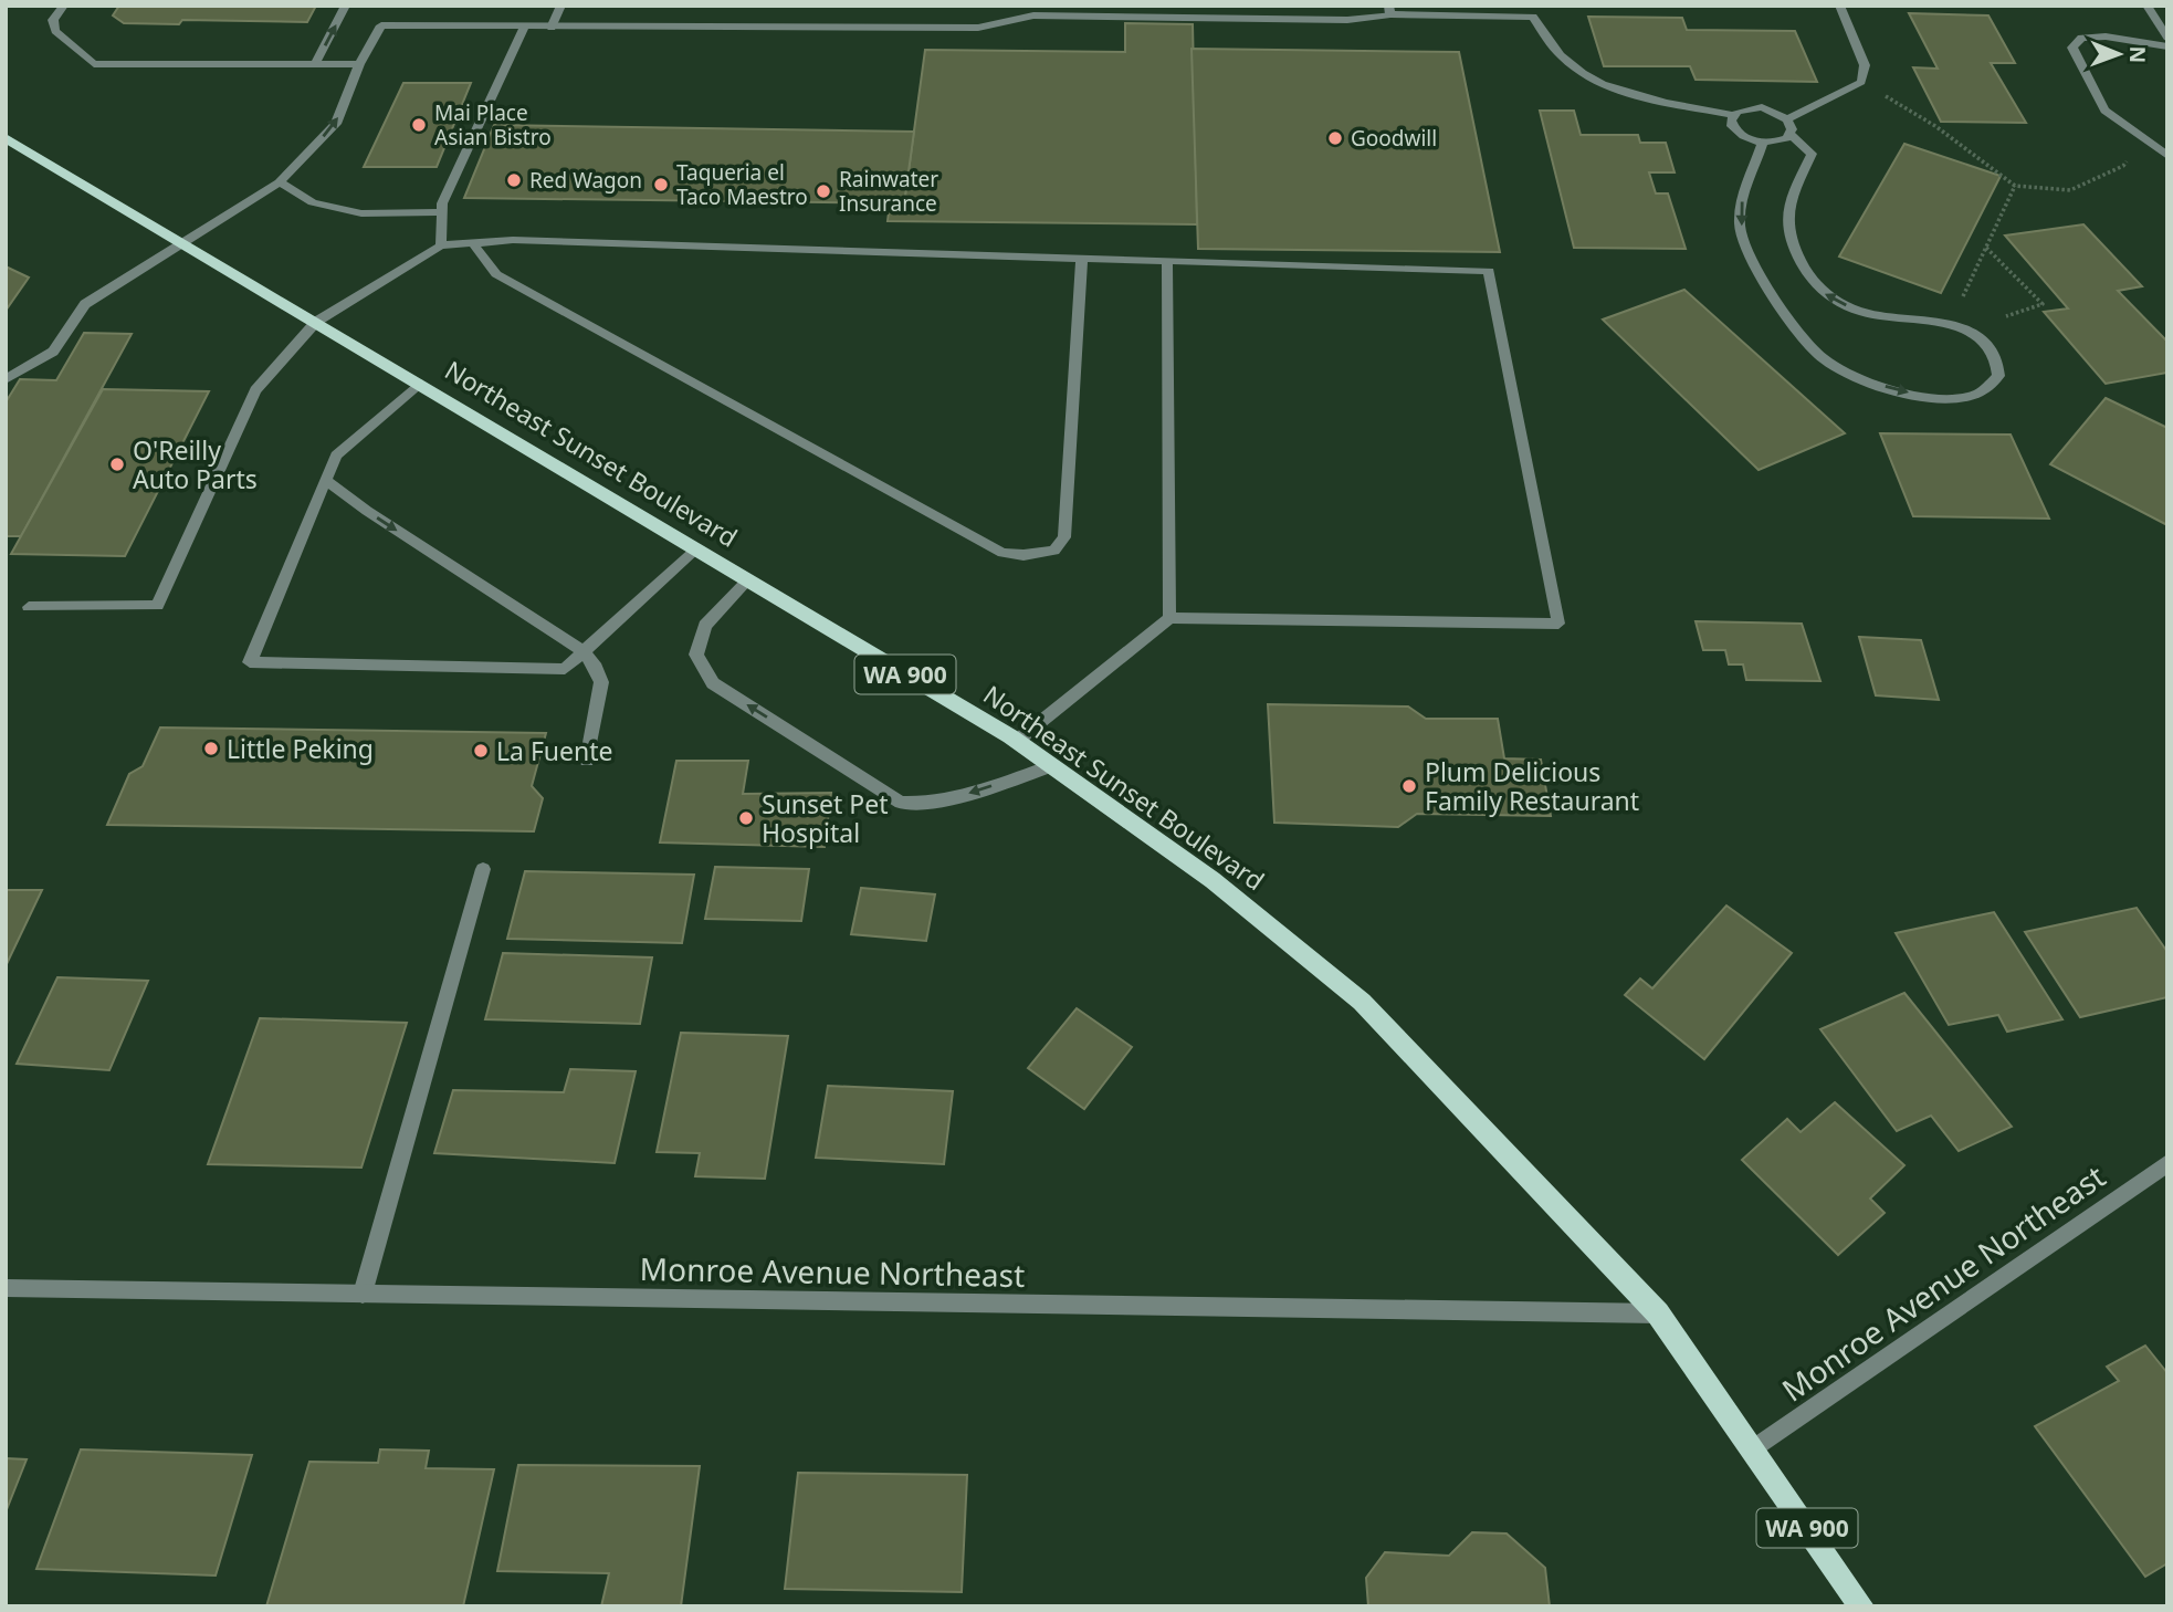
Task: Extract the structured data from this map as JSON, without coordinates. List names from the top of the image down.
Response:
{
  "streets": {
    "main road": ["Northeast Sunset Boulevard", "WA 900"],
    "street": ["Monroe Avenue Northeast"]
  },
  "crossings": [
    ["Northeast Sunset Boulevard", "Monroe Avenue Northeast"]
  ],
  "places": [
    "Mai Place Asian Bistro",
    "Goodwill",
    "Red Wagon",
    "Taqueria el Taco Maestro",
    "Rainwater Insurance",
    "O'Reilly Auto Parts",
    "Little Peking",
    "La Fuente",
    "Plum Delicious Family Restaurant",
    "Sunset Pet Hospital"
  ],
  "north": "right"
}
